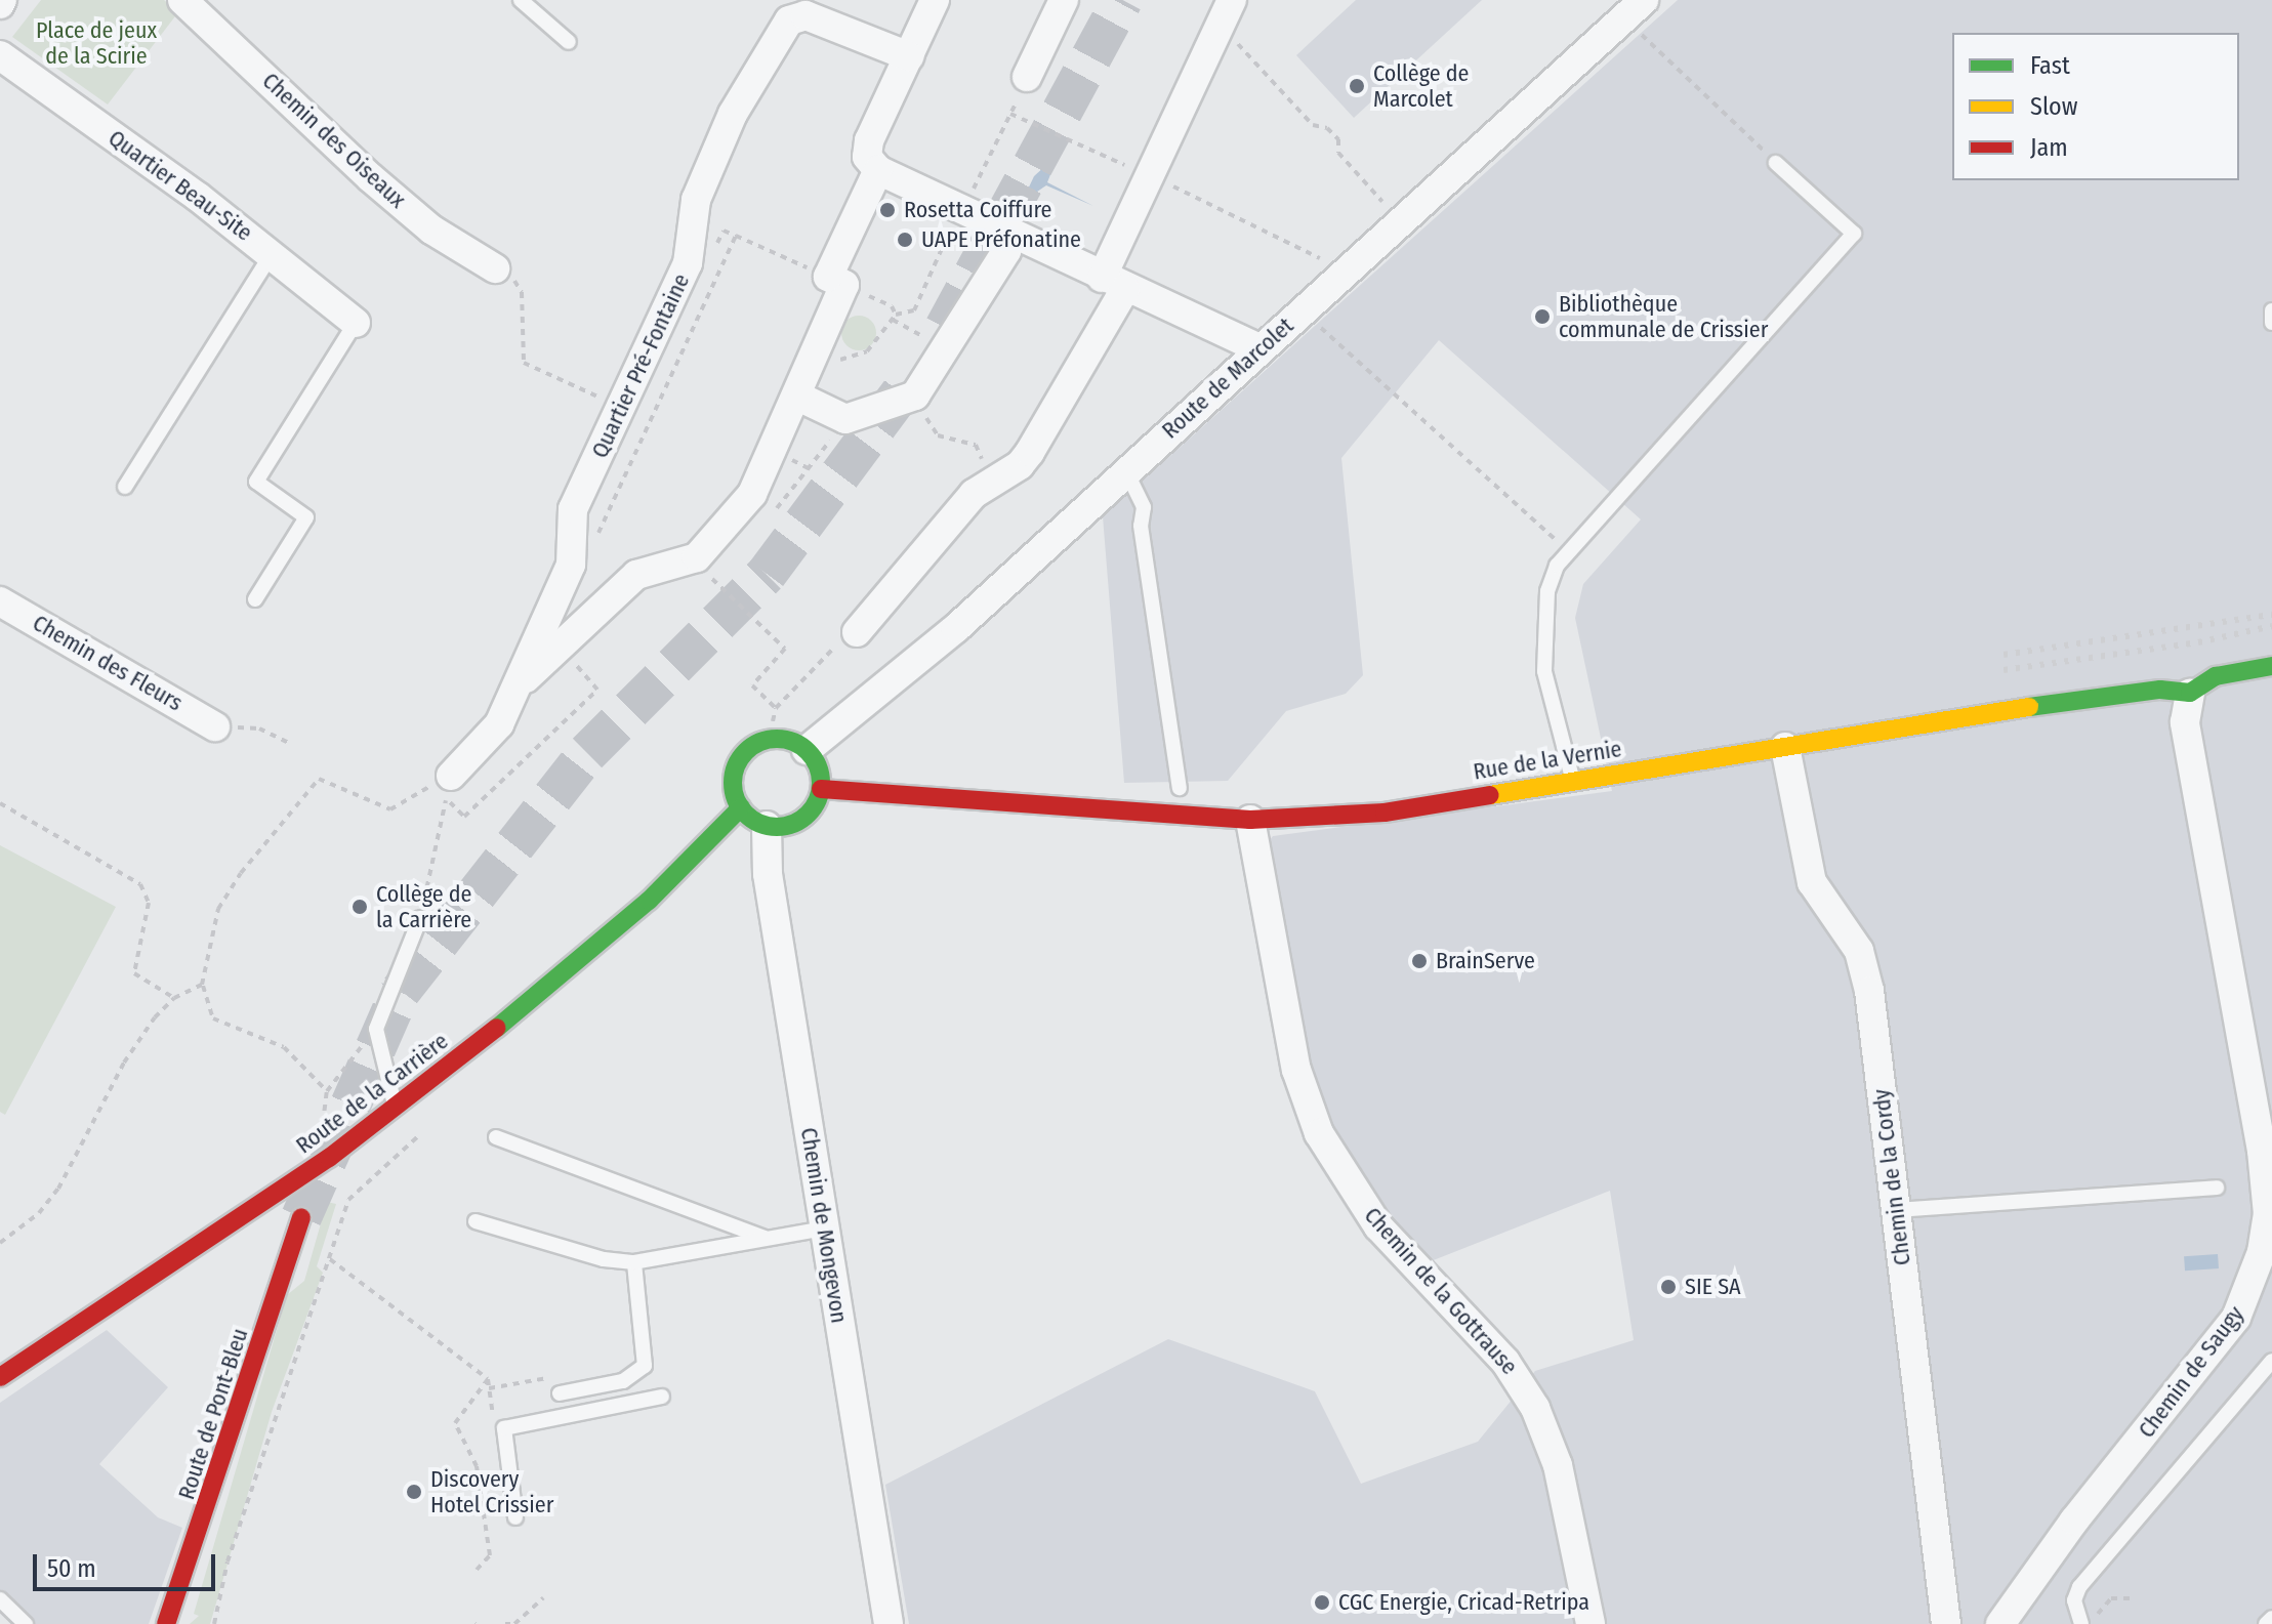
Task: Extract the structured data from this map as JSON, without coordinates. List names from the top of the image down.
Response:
{
  "streets": {
    "street": [
      "Chemin des Oiseaux",
      "Quartier Beau-Site",
      "Quartier Pré-Fontaine",
      "Route de Marcolet",
      "Chemin des Fleurs",
      "Rue de la Vernie",
      "Route de la Carrière",
      "Chemin de la Cordy",
      "Chemin de Mongevon",
      "Chemin de la Gottrause",
      "Chemin de Saugy",
      "Route de Pont-Bleu"
    ]
  },
  "crossings": [
    ["Route de Marcolet", "Rue de la Vernie"],
    ["Route de Marcolet", "Route de la Carrière"],
    ["Route de Marcolet", "Chemin de Mongevon"],
    ["Rue de la Vernie", "Route de la Carrière"],
    ["Rue de la Vernie", "Chemin de la Cordy"],
    ["Rue de la Vernie", "Chemin de Mongevon"],
    ["Rue de la Vernie", "Chemin de la Gottrause"],
    ["Rue de la Vernie", "Chemin de Saugy"],
    ["Route de la Carrière", "Chemin de Mongevon"]
  ],
  "parks": ["Place de jeux de la Scirie"],
  "places": [
    "Collège de Marcolet",
    "Rosetta Coiffure",
    "UAPE Préfonatine",
    "Bibliothèque communale de Crissier",
    "Collège de la Carrière",
    "BrainServe",
    "SIE SA",
    "Discovery Hotel Crissier",
    "CGC Energie, Cricad-Retripa"
  ],
  "legend": ["Fast", "Slow", "Jam"],
  "scale_bar": "50 m"
}
